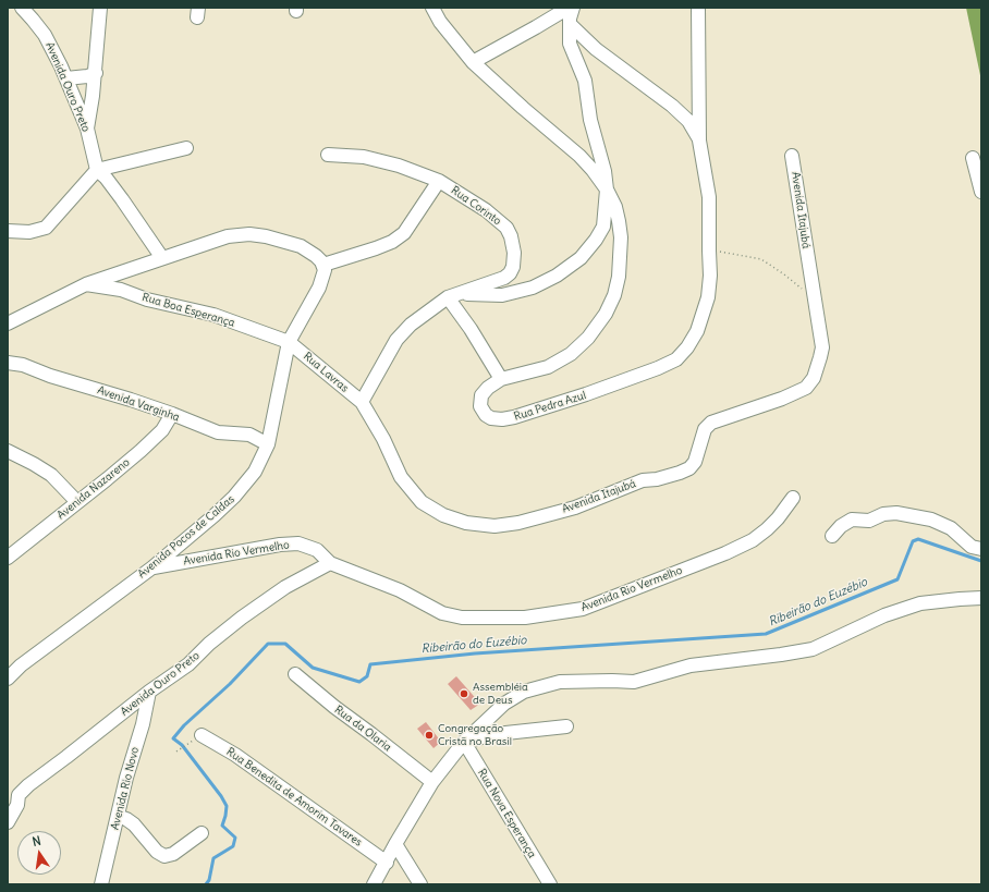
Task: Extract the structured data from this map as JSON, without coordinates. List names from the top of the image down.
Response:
{
  "streets": {
    "street": [
      "Avenida Ouro Preto",
      "Rua Corinto",
      "Avenida Itajubá",
      "Rua Boa Esperança",
      "Rua Lavras",
      "Avenida Varginha",
      "Rua Pedra Azul",
      "Avenida Nazareno",
      "Avenida Pocos de Caldas",
      "Avenida Rio Vermelho",
      "Rua da Olaria",
      "Avenida Rio Novo",
      "Rua Benedita de Amorim Tavares",
      "Rua Nova Esperança"
    ]
  },
  "crossings": [
    ["Avenida Ouro Preto", "Avenida Rio Vermelho"],
    ["Avenida Ouro Preto", "Avenida Rio Novo"],
    ["Rua Corinto", "Avenida Itajubá"],
    ["Rua Corinto", "Rua Lavras"],
    ["Avenida Itajubá", "Rua Lavras"],
    ["Rua Boa Esperança", "Rua Lavras"],
    ["Rua Boa Esperança", "Avenida Pocos de Caldas"],
    ["Rua Lavras", "Avenida Pocos de Caldas"],
    ["Avenida Varginha", "Avenida Nazareno"],
    ["Avenida Varginha", "Avenida Pocos de Caldas"],
    ["Avenida Pocos de Caldas", "Avenida Rio Vermelho"]
  ],
  "water": ["Ribeirão do Euzébio"],
  "places": ["Assembléia de Deus", "Congregação Cristã no Brasil"],
  "north": "top"
}
